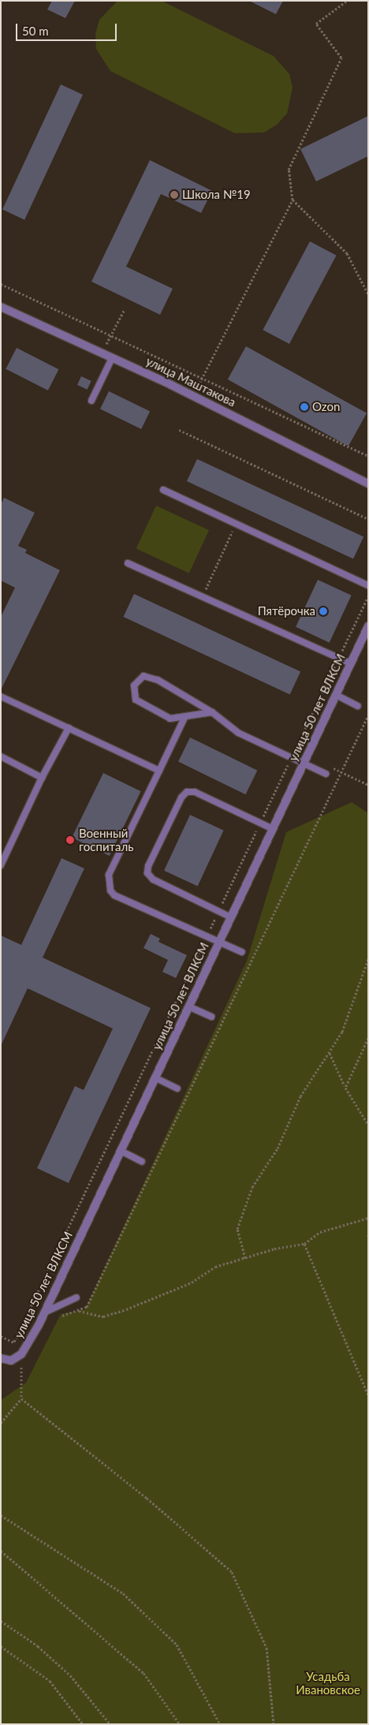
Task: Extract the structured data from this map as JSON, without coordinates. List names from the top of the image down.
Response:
{
  "streets": {
    "street": ["улица Маштакова", "улица 50 лет ВЛКСМ"]
  },
  "parks": ["Усадьба Ивановское"],
  "places": [
    "Школа №19",
    "Ozon",
    "Пятёрочка",
    "Военный госпиталь"
  ],
  "scale_bar": "50 m"
}
